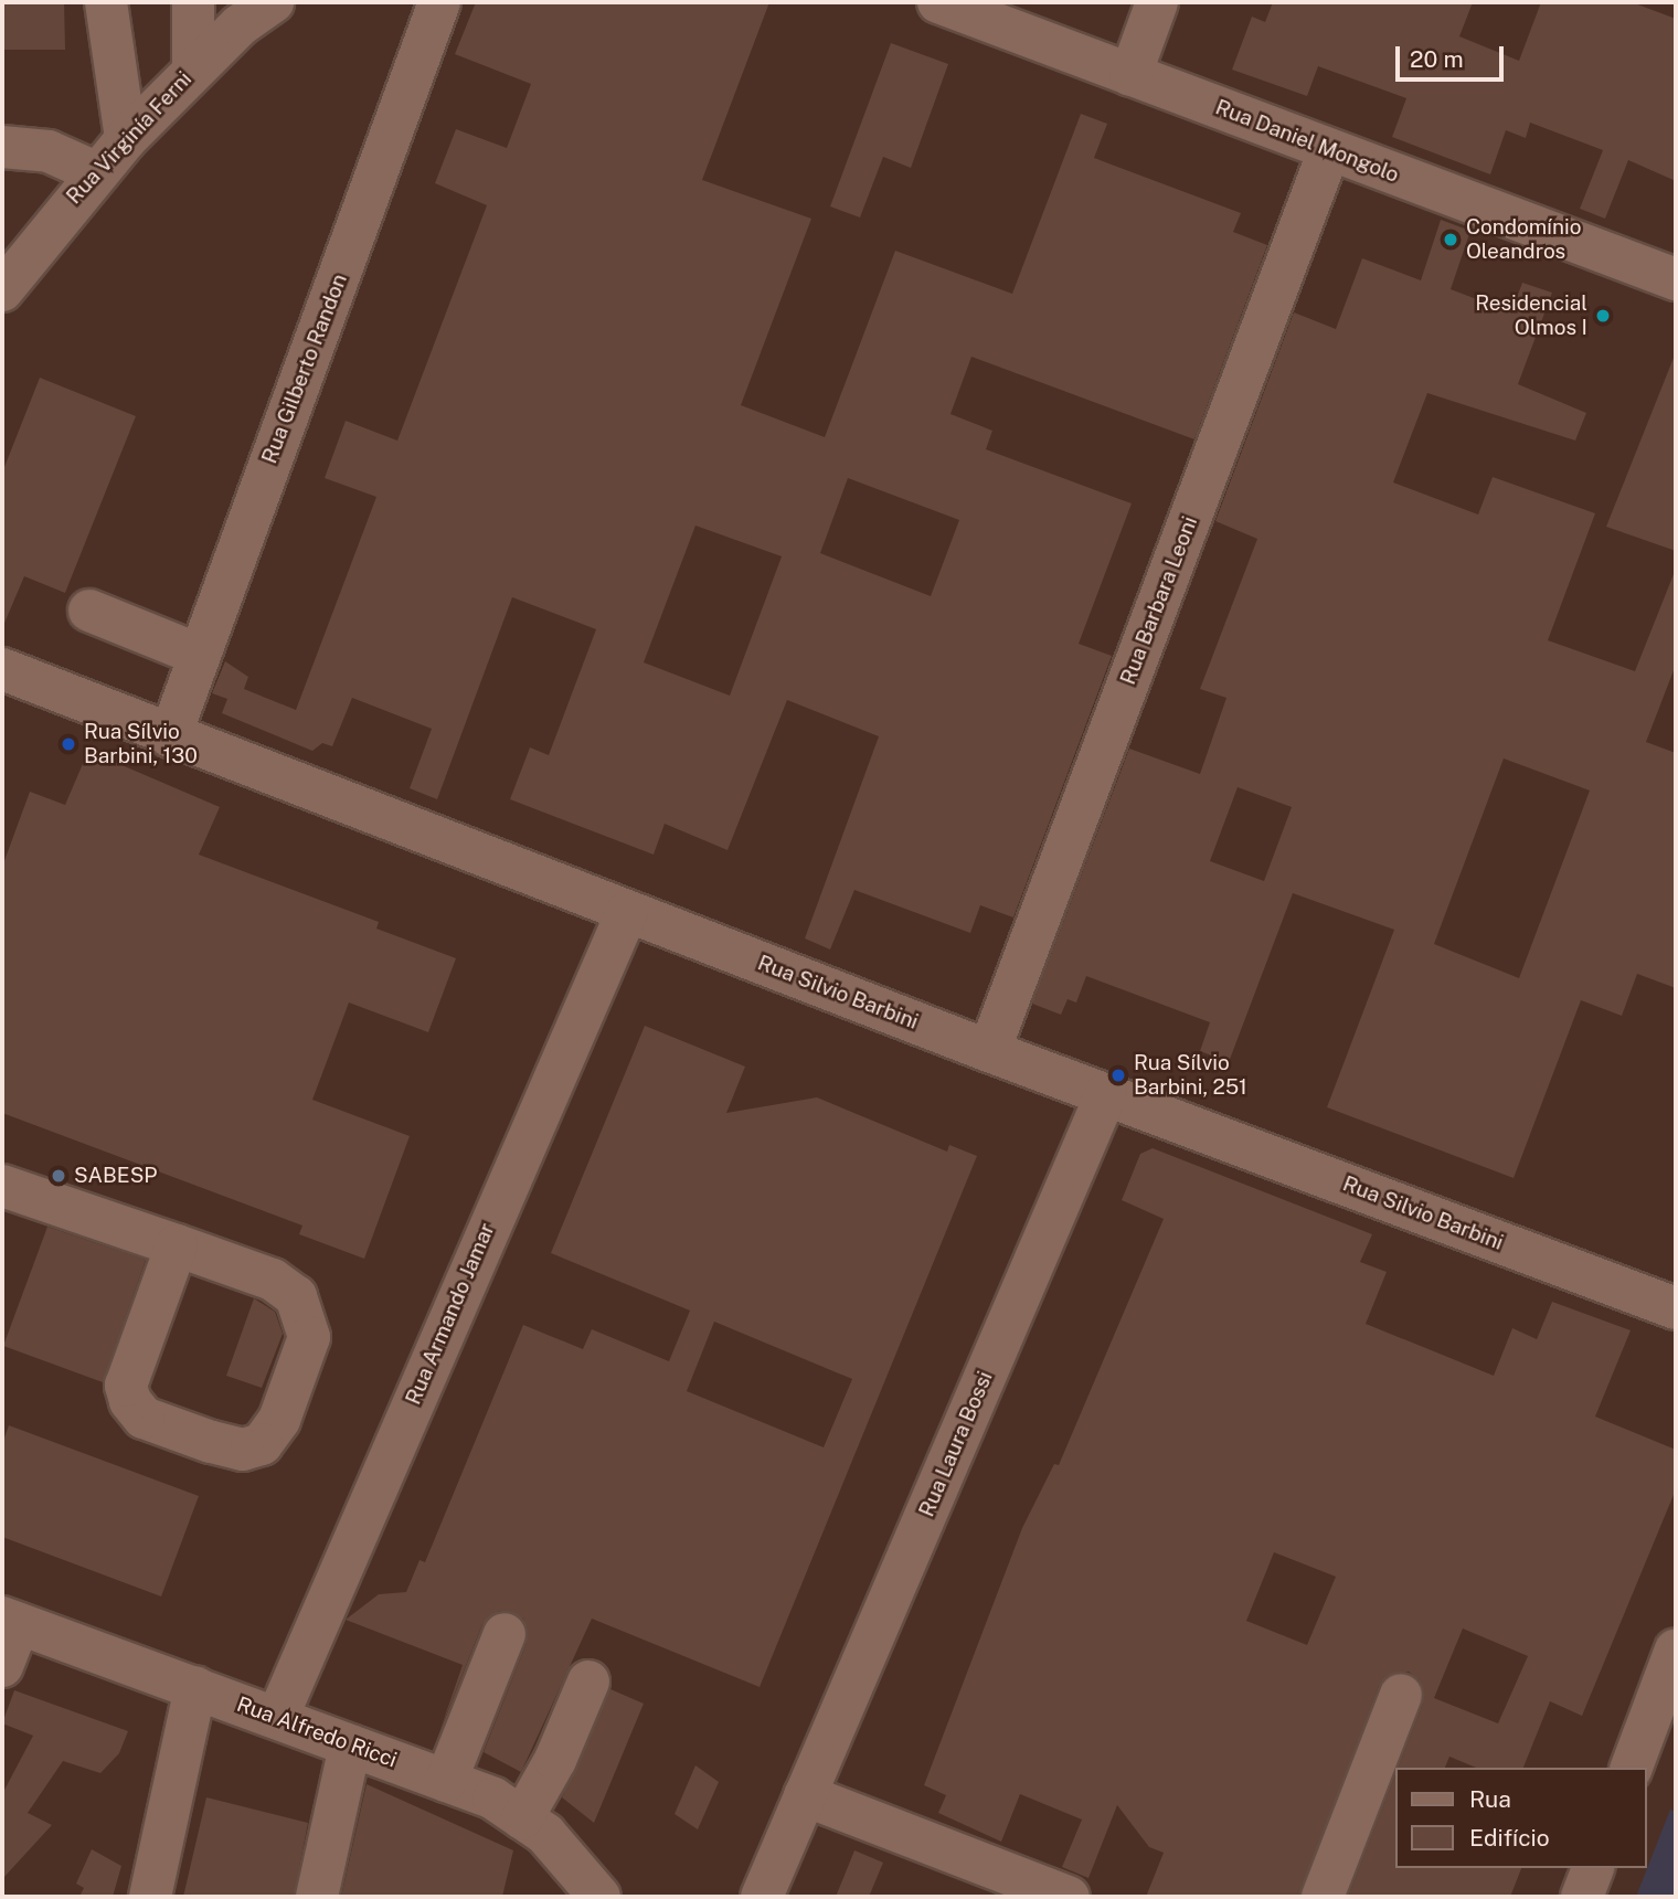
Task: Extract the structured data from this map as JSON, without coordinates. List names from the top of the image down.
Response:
{
  "streets": {
    "street": [
      "Rua Virginía Ferni",
      "Rua Daniel Mongolo",
      "Rua Gilberto Randon",
      "Rua Barbara Leoni",
      "Rua Silvio Barbini",
      "Rua Armando Jamar",
      "Rua Laura Bossi",
      "Rua Alfredo Ricci"
    ]
  },
  "crossings": [
    ["Rua Daniel Mongolo", "Rua Barbara Leoni"],
    ["Rua Gilberto Randon", "Rua Silvio Barbini"],
    ["Rua Barbara Leoni", "Rua Silvio Barbini"],
    ["Rua Silvio Barbini", "Rua Armando Jamar"],
    ["Rua Silvio Barbini", "Rua Laura Bossi"],
    ["Rua Armando Jamar", "Rua Alfredo Ricci"]
  ],
  "places": [
    "Condomínio Oleandros",
    "Residencial Olmos I",
    "Rua Sílvio Barbini, 130",
    "Rua Sílvio Barbini, 251",
    "SABESP"
  ],
  "legend": ["Rua", "Edifício"],
  "scale_bar": "20 m"
}
